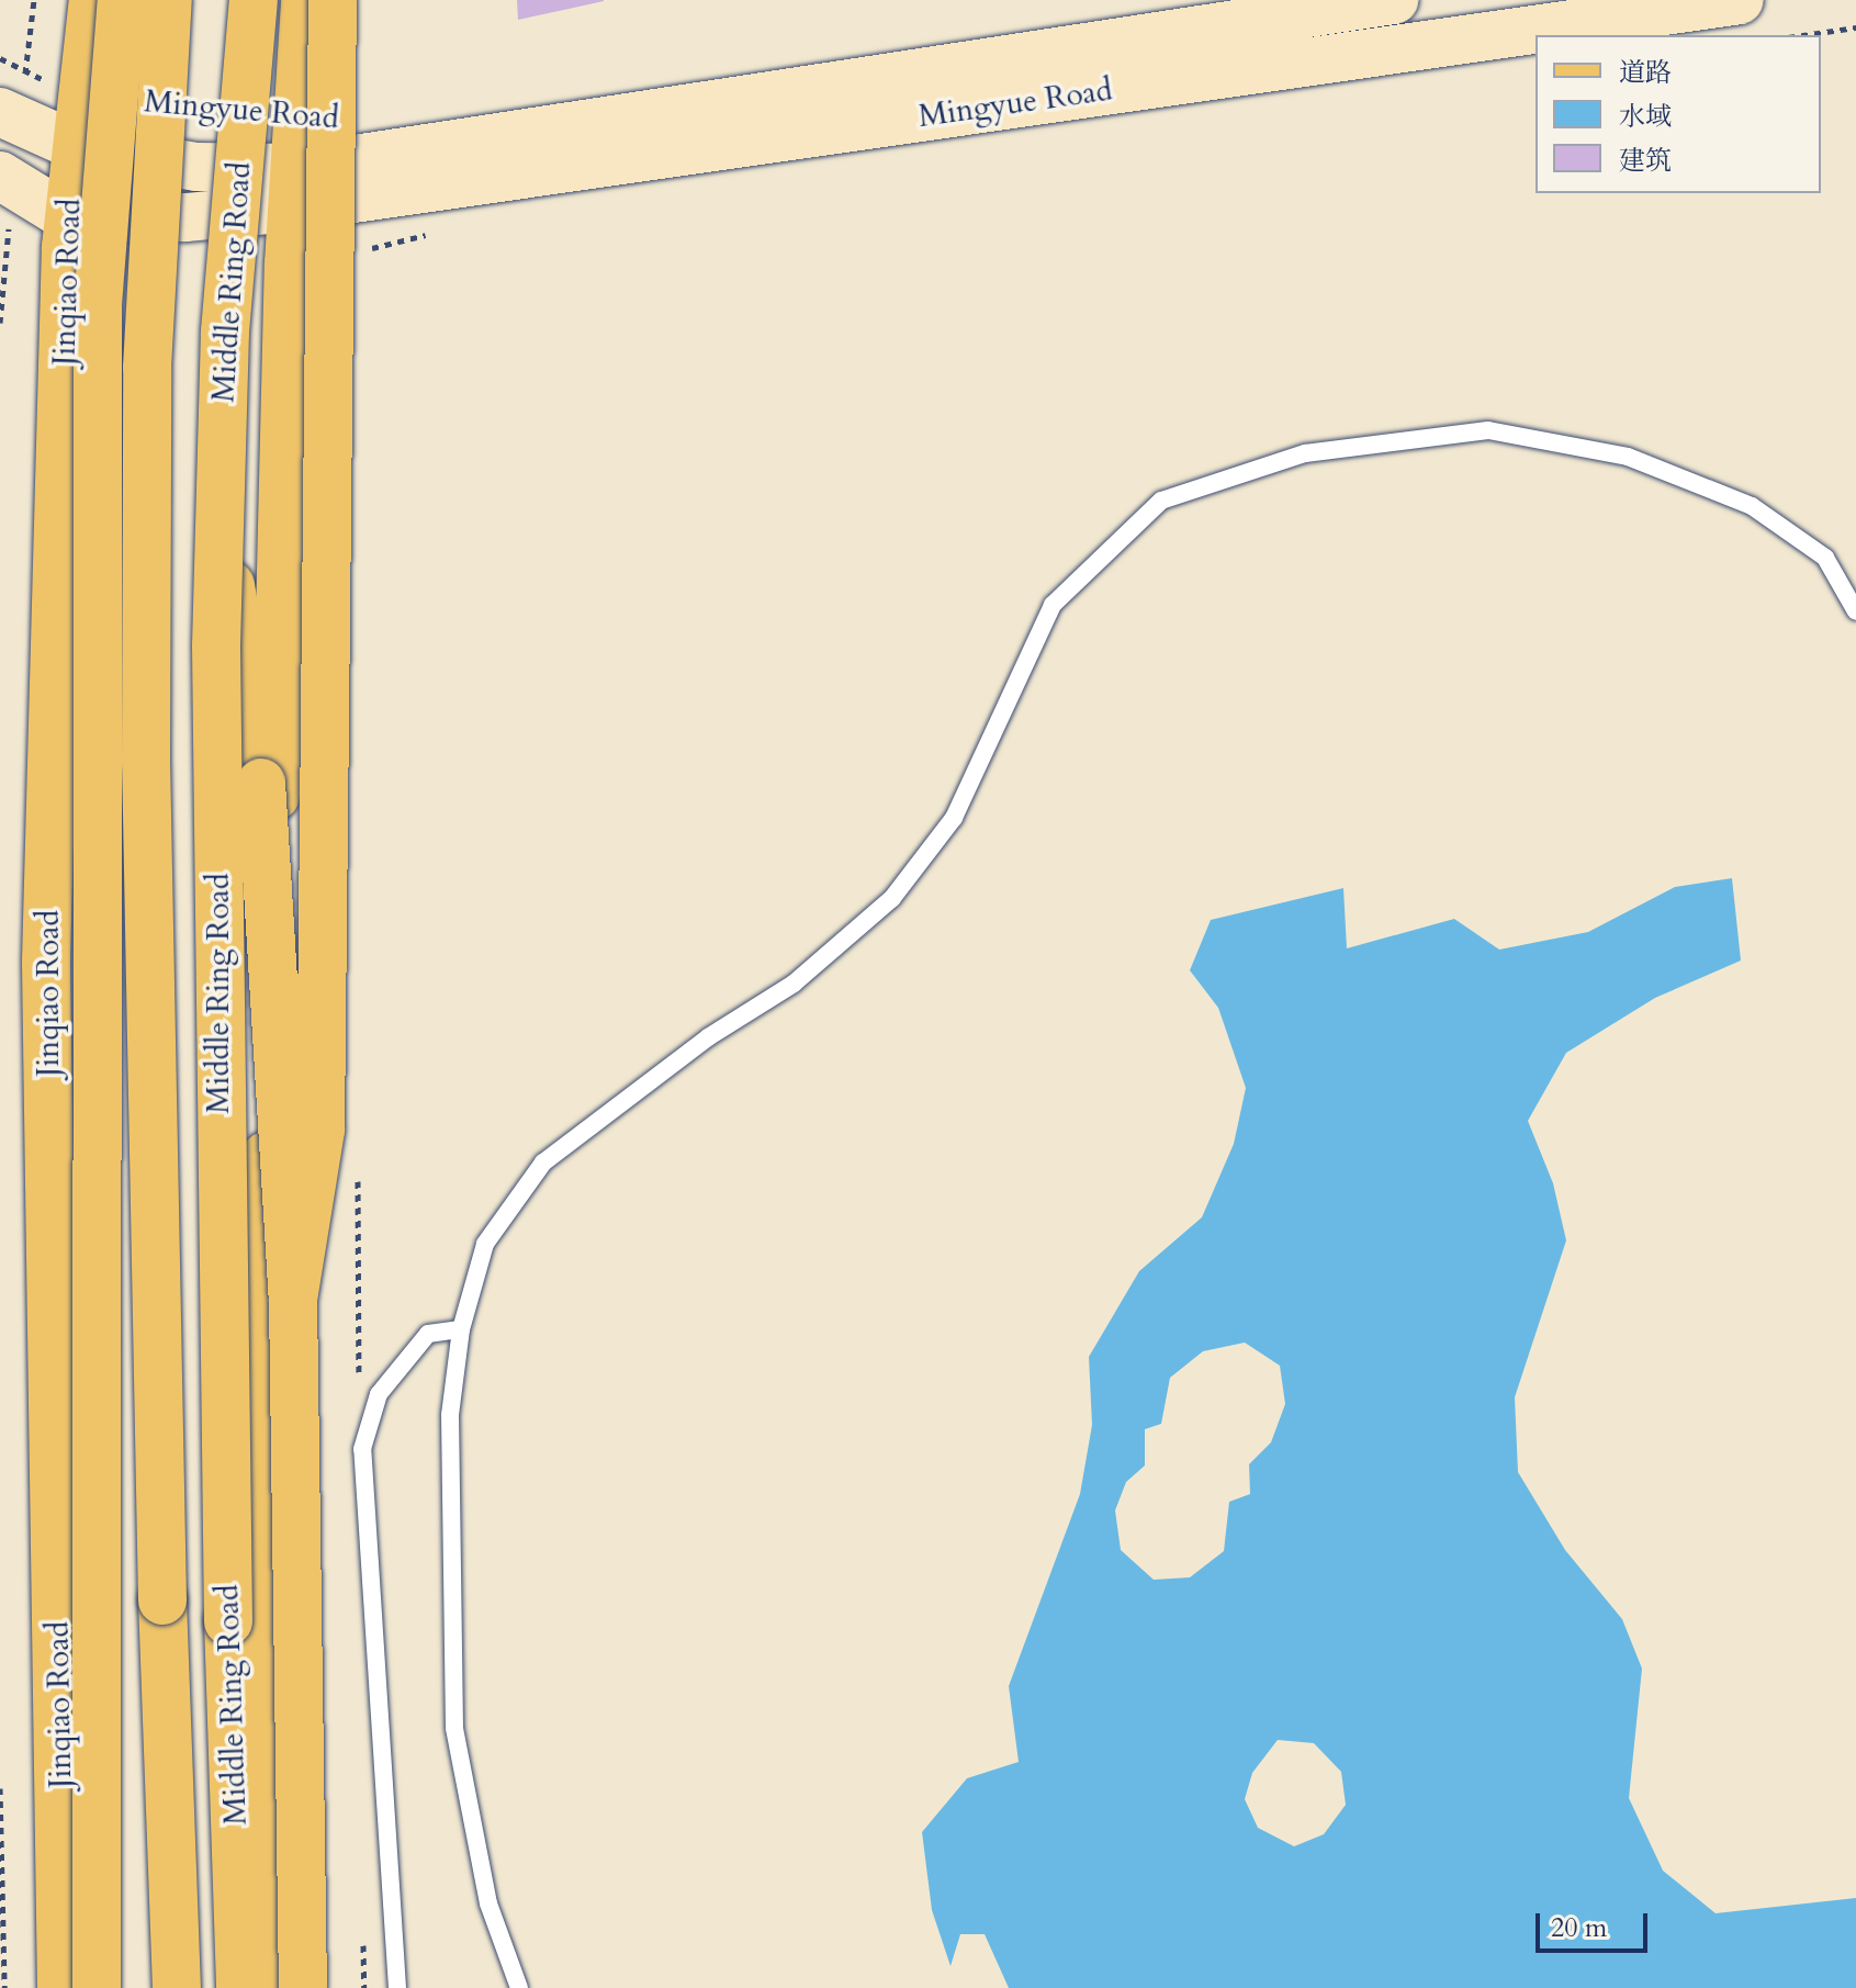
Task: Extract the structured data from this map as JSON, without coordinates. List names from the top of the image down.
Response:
{
  "streets": {
    "main road": ["Jinqiao Road", "Middle Ring Road"],
    "street": ["Mingyue Road"]
  },
  "legend": ["道路", "水域", "建筑"],
  "scale_bar": "20 m"
}
